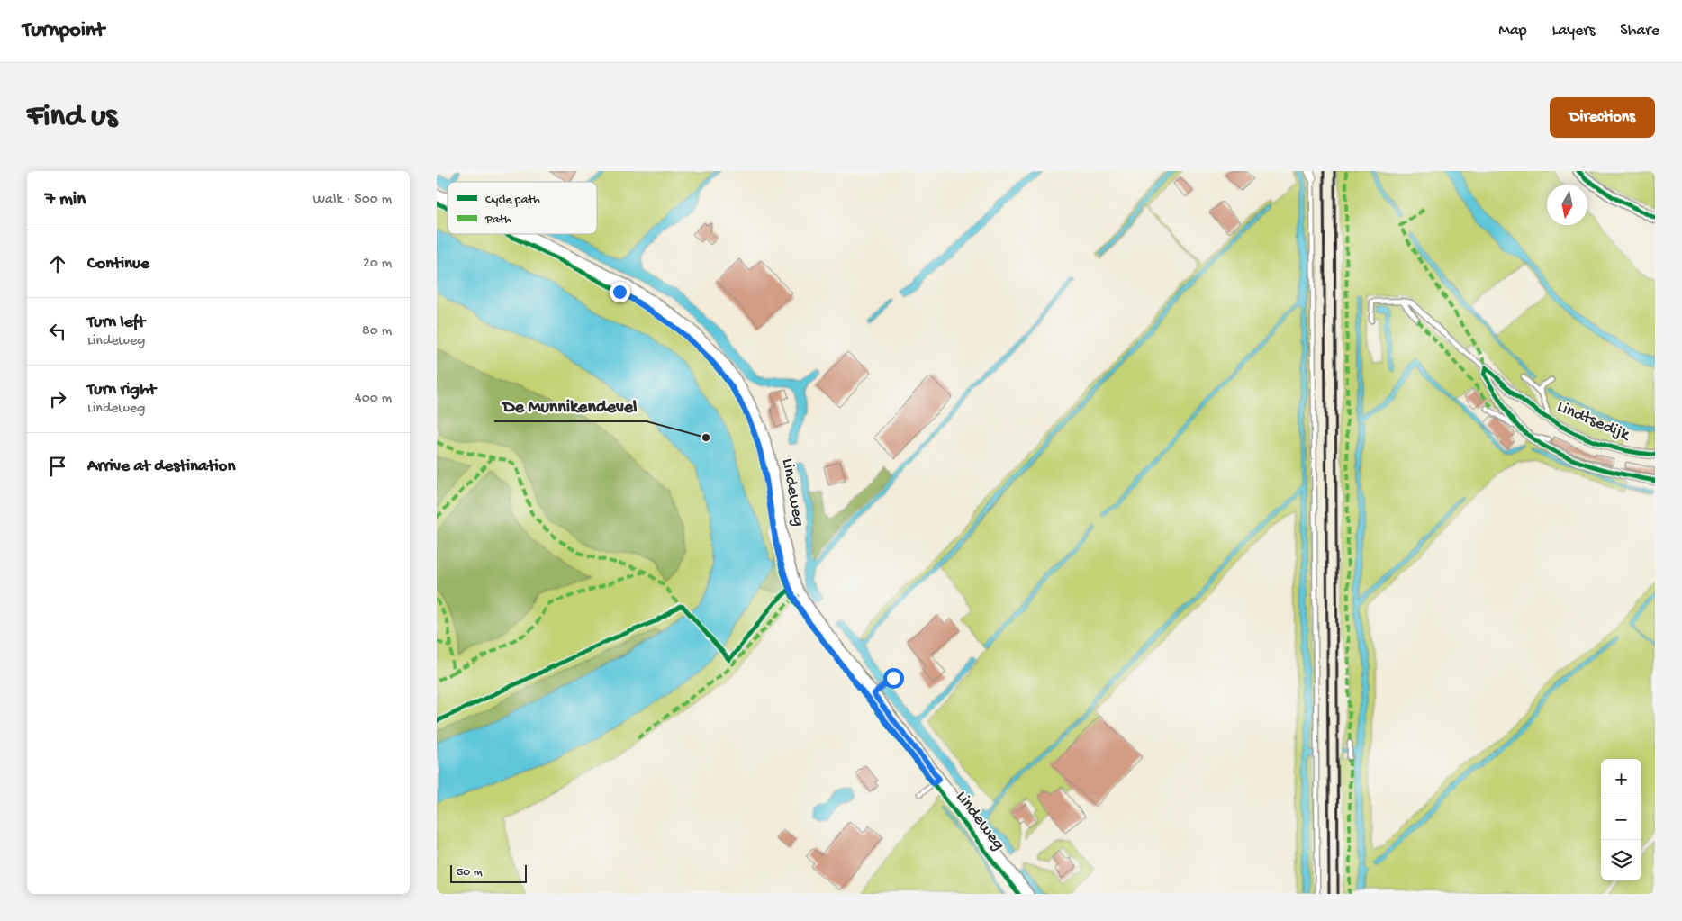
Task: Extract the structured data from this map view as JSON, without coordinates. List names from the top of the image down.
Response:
{
  "streets": {
    "main road": ["Lindeweg"],
    "street": ["Lindtsedijk"]
  },
  "places": ["De Munnikendevel"],
  "legend": ["Cycle path", "Path"],
  "scale_bar": "50 m",
  "north": "bottom",
  "page": {
    "header": "Turnpoint",
    "nav": ["Map", "Layers", "Share"],
    "buttons": "Directions",
    "title": "Find us",
    "heading": ["7 min", "Walk · 500 m"],
    "list": [
      ["Continue", "20 m"],
      ["Turn left", "Lindeweg", "80 m"],
      ["Turn right", "Lindeweg", "400 m"],
      "Arrive at destination"
    ],
    "map_buttons": ["+", "−"],
    "scale": "50 m"
  }
}
